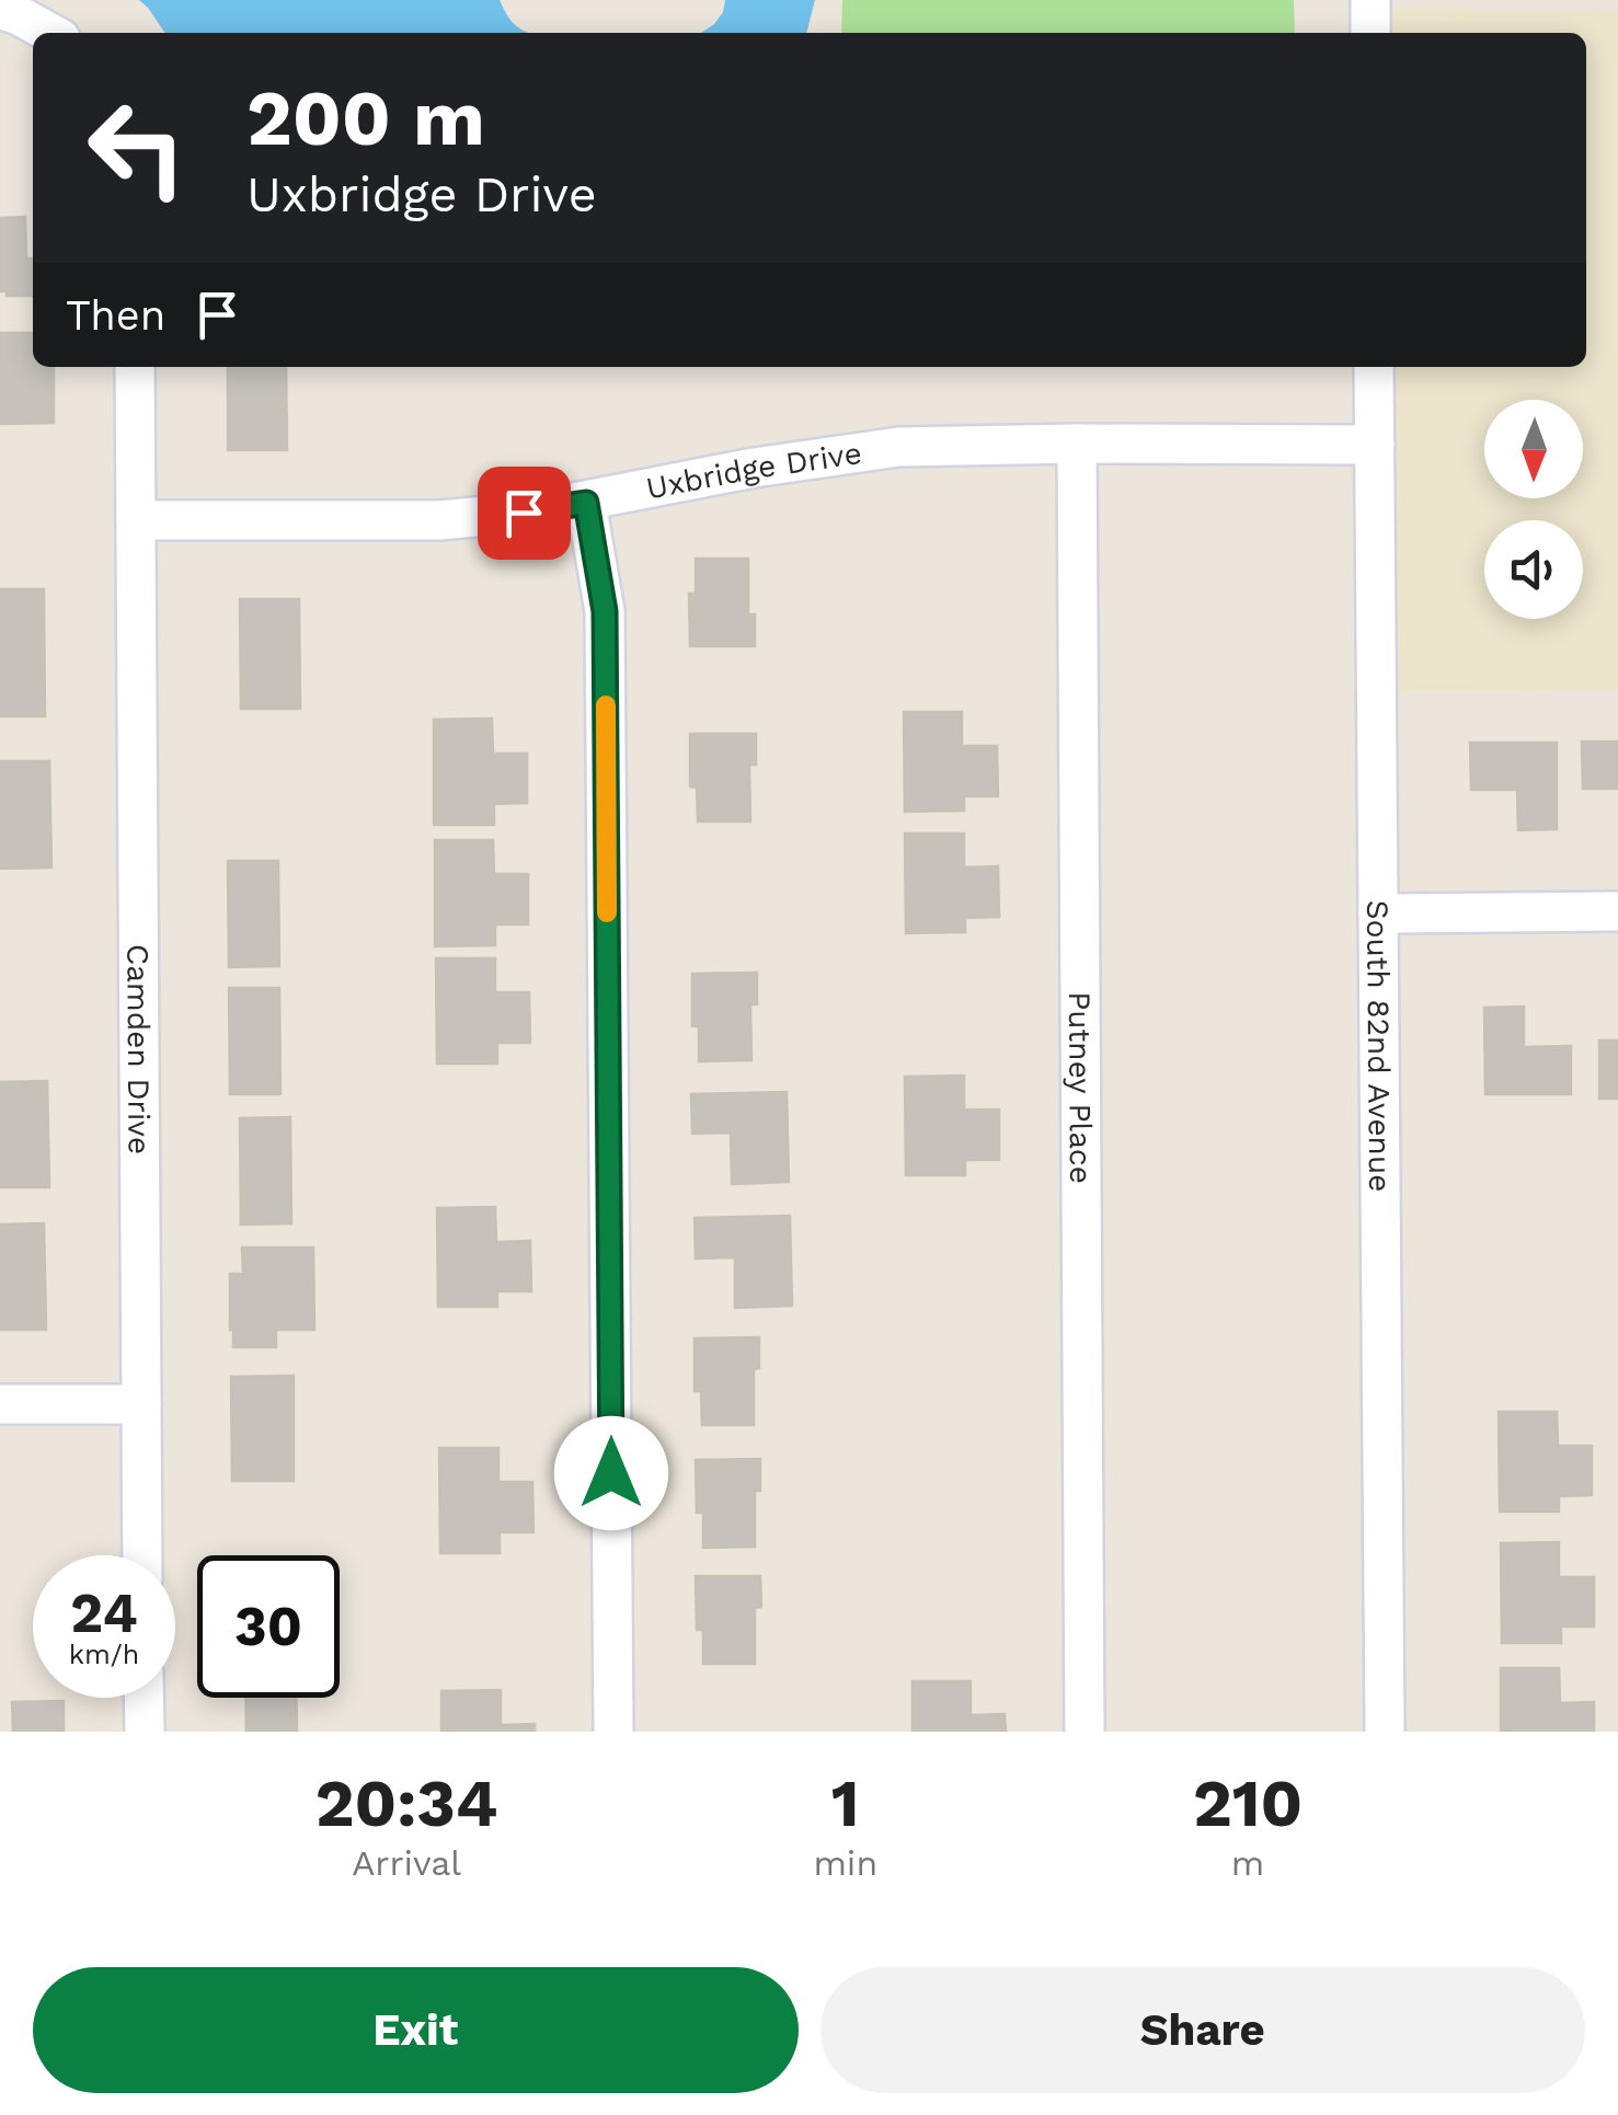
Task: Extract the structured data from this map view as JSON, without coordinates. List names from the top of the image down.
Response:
{
  "streets": {
    "street": [
      "Uxbridge Drive",
      "South 82nd Avenue",
      "Camden Drive",
      "Putney Place"
    ]
  },
  "crossings": [
    ["Uxbridge Drive", "South 82nd Avenue"],
    ["Uxbridge Drive", "Camden Drive"],
    ["Uxbridge Drive", "Putney Place"]
  ],
  "north": "bottom",
  "page": {
    "turn": ["200 m", "Uxbridge Drive"],
    "then": "Then",
    "speed": "24 km/h",
    "limit": "30",
    "eta": [
      "20:34",
      "Arrival",
      "1",
      "min",
      "210",
      "m"
    ],
    "buttons": ["Exit", "Share"]
  }
}
